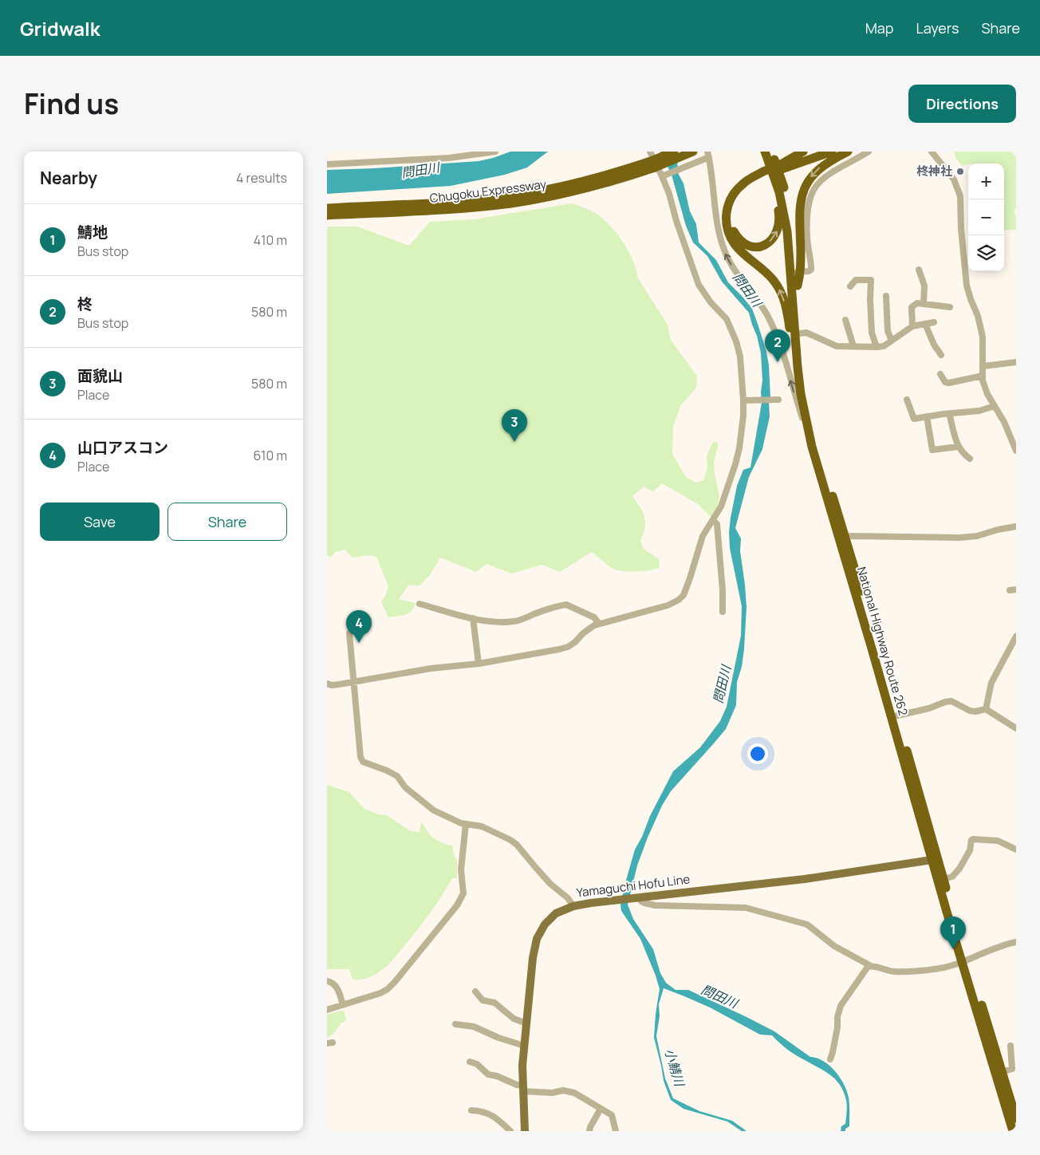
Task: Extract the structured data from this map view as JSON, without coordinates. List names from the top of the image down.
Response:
{
  "streets": {
    "highway": ["Chugoku Expressway", "National Highway Route 262"],
    "main road": ["Yamaguchi Hofu Line"]
  },
  "crossings": [
    ["National Highway Route 262", "Yamaguchi Hofu Line"]
  ],
  "water": ["問田川", "小鯖川"],
  "places": ["柊神社"],
  "page": {
    "header": "Gridwalk",
    "nav": ["Map", "Layers", "Share"],
    "title": "Find us",
    "buttons": [
      "Directions",
      ["Save", "Share"]
    ],
    "heading": ["Nearby", "4 results"],
    "map_buttons": ["+", "−"],
    "list": [
      {
        "mark": "1",
        "name": "鯖地",
        "note": "Bus stop",
        "value": "410 m"
      },
      {
        "mark": "2",
        "name": "柊",
        "note": "Bus stop",
        "value": "580 m"
      },
      {
        "mark": "3",
        "name": "面貌山",
        "note": "Place",
        "value": "580 m"
      },
      {
        "mark": "4",
        "name": "山口アスコン",
        "note": "Place",
        "value": "610 m"
      }
    ],
    "pins": [
      "2",
      "3",
      "4",
      "1"
    ]
  }
}
